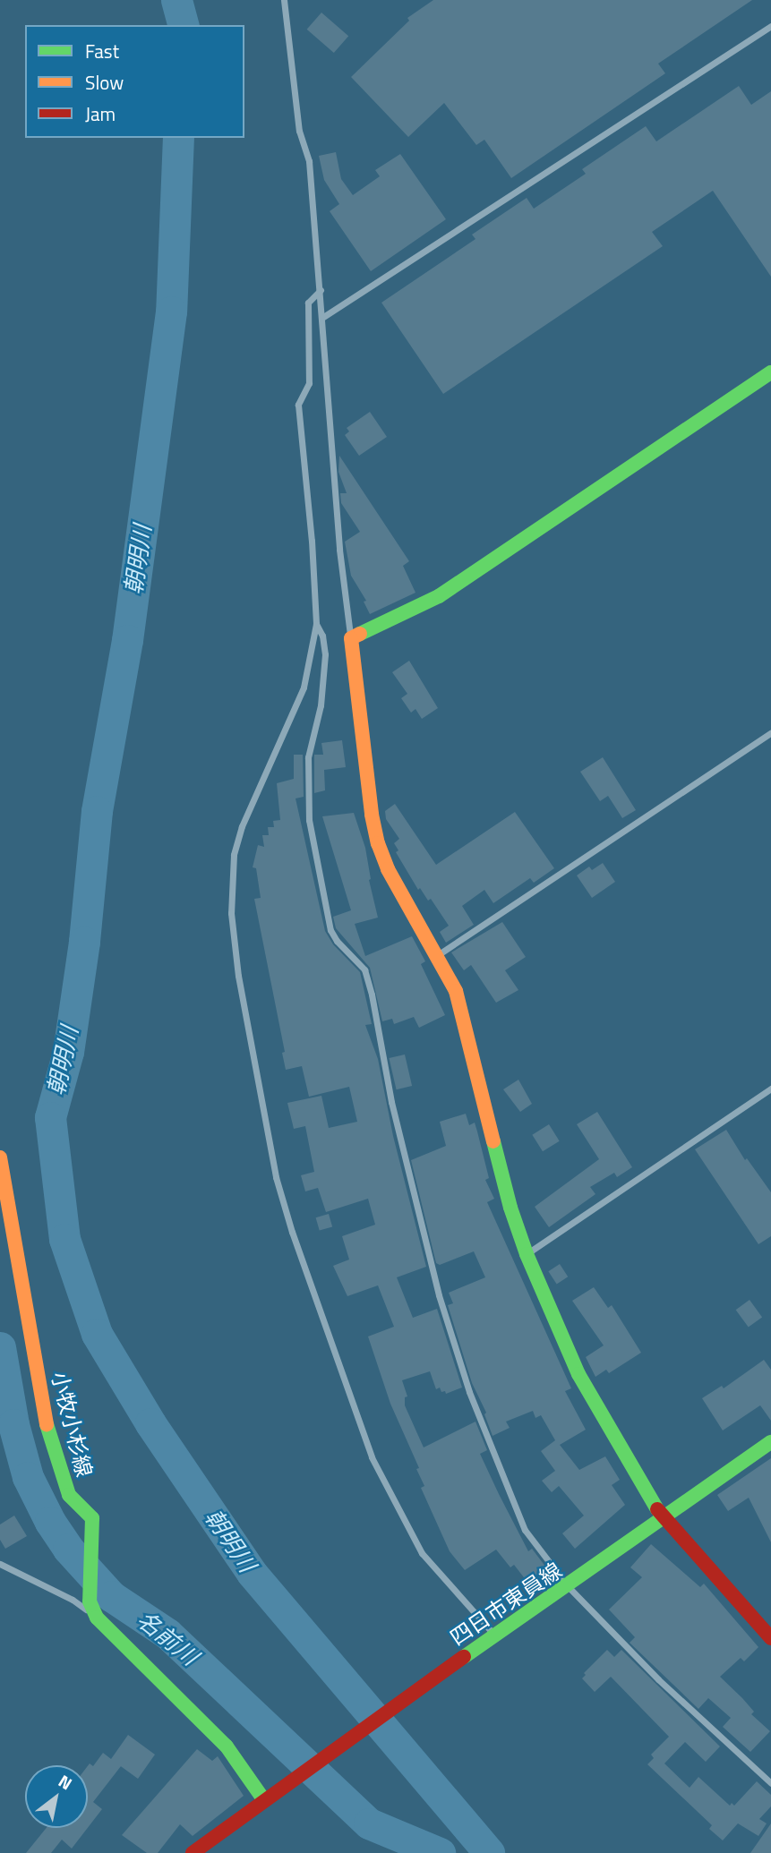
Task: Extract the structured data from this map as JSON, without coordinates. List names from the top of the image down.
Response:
{
  "streets": {
    "street": ["小牧小杉線", "四日市東員線"]
  },
  "crossings": [
    ["小牧小杉線", "四日市東員線"]
  ],
  "water": ["朝明川", "名前川"],
  "legend": ["Fast", "Slow", "Jam"],
  "north": "top right"
}
